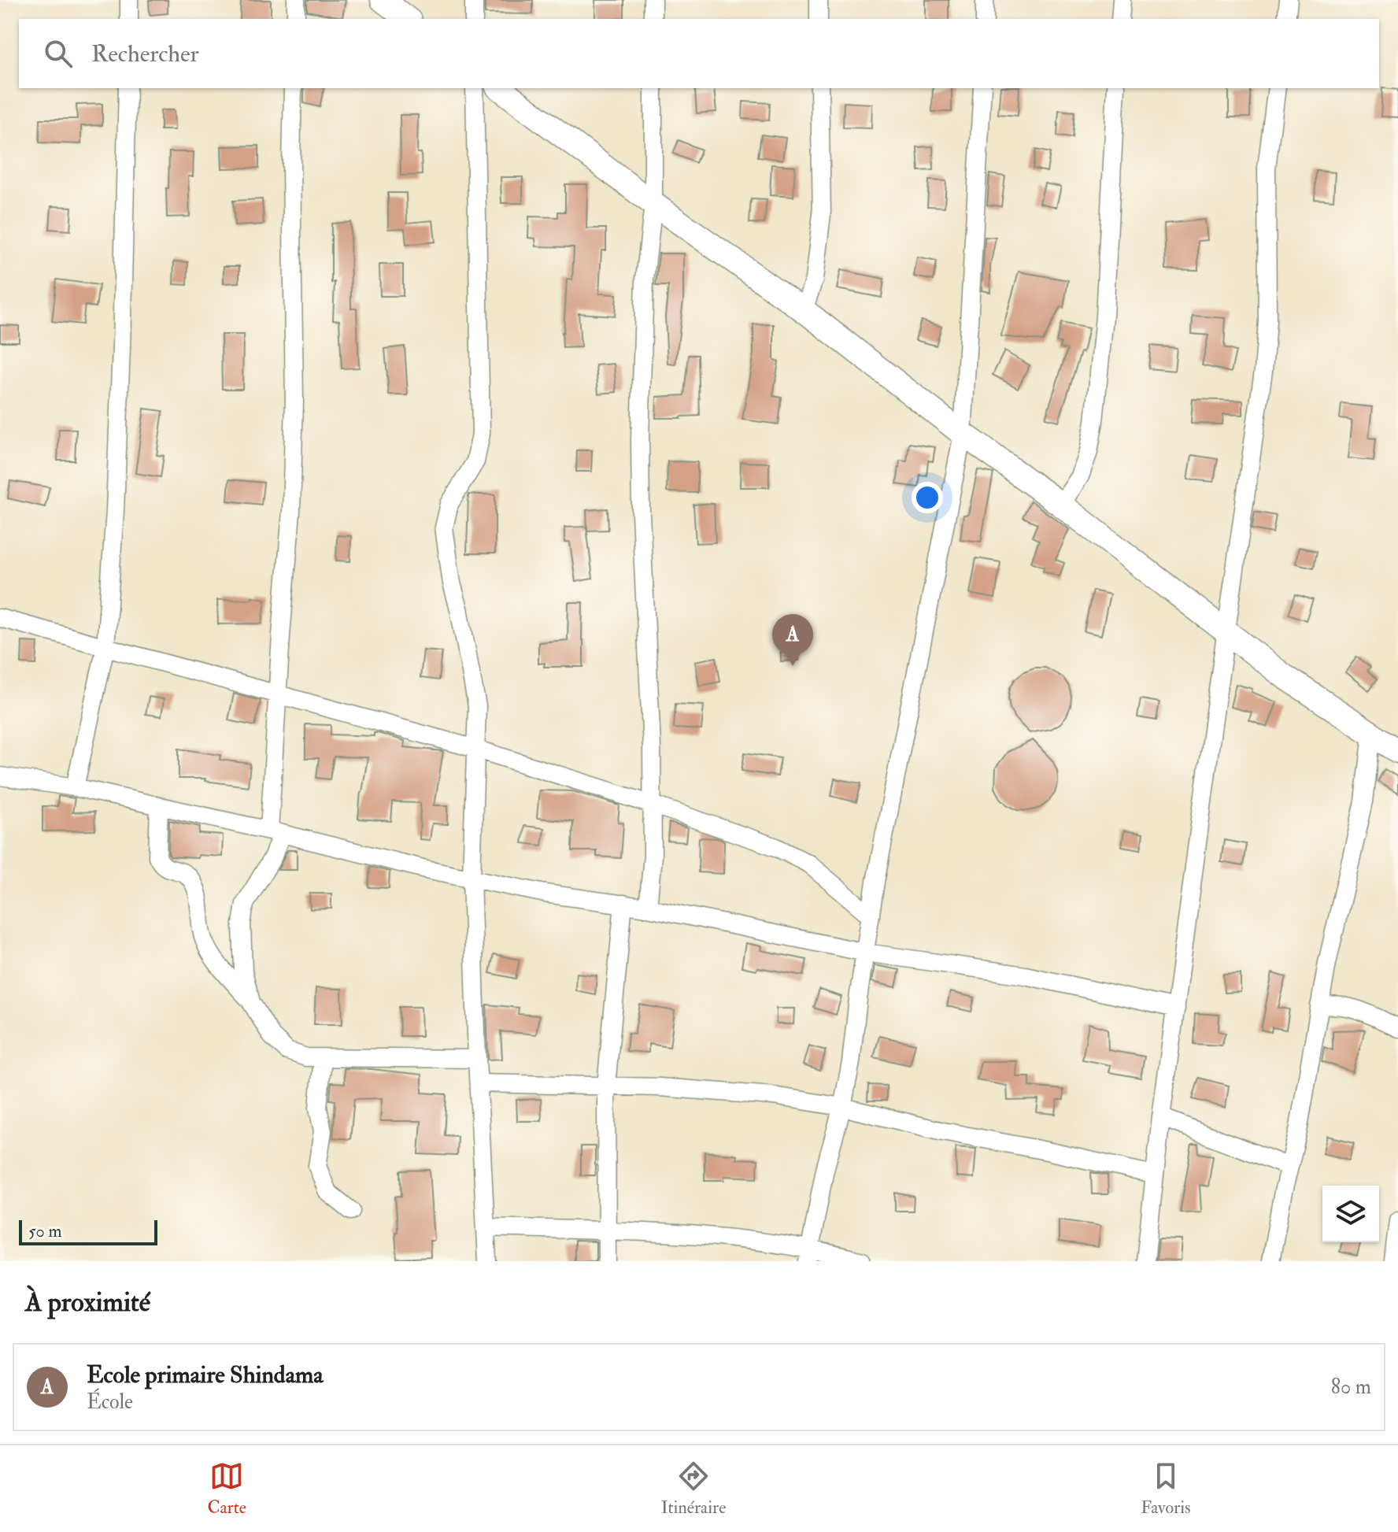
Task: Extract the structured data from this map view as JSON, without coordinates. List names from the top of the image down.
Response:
{
  "scale_bar": "50 m",
  "page": {
    "search": "Rechercher",
    "pins": "A",
    "scale": "50 m",
    "heading": "À proximité",
    "list": [
      {
        "mark": "A",
        "name": "Ecole primaire Shindama",
        "note": "École",
        "value": "80 m"
      }
    ],
    "nav": ["Carte", "Itinéraire", "Favoris"]
  }
}
